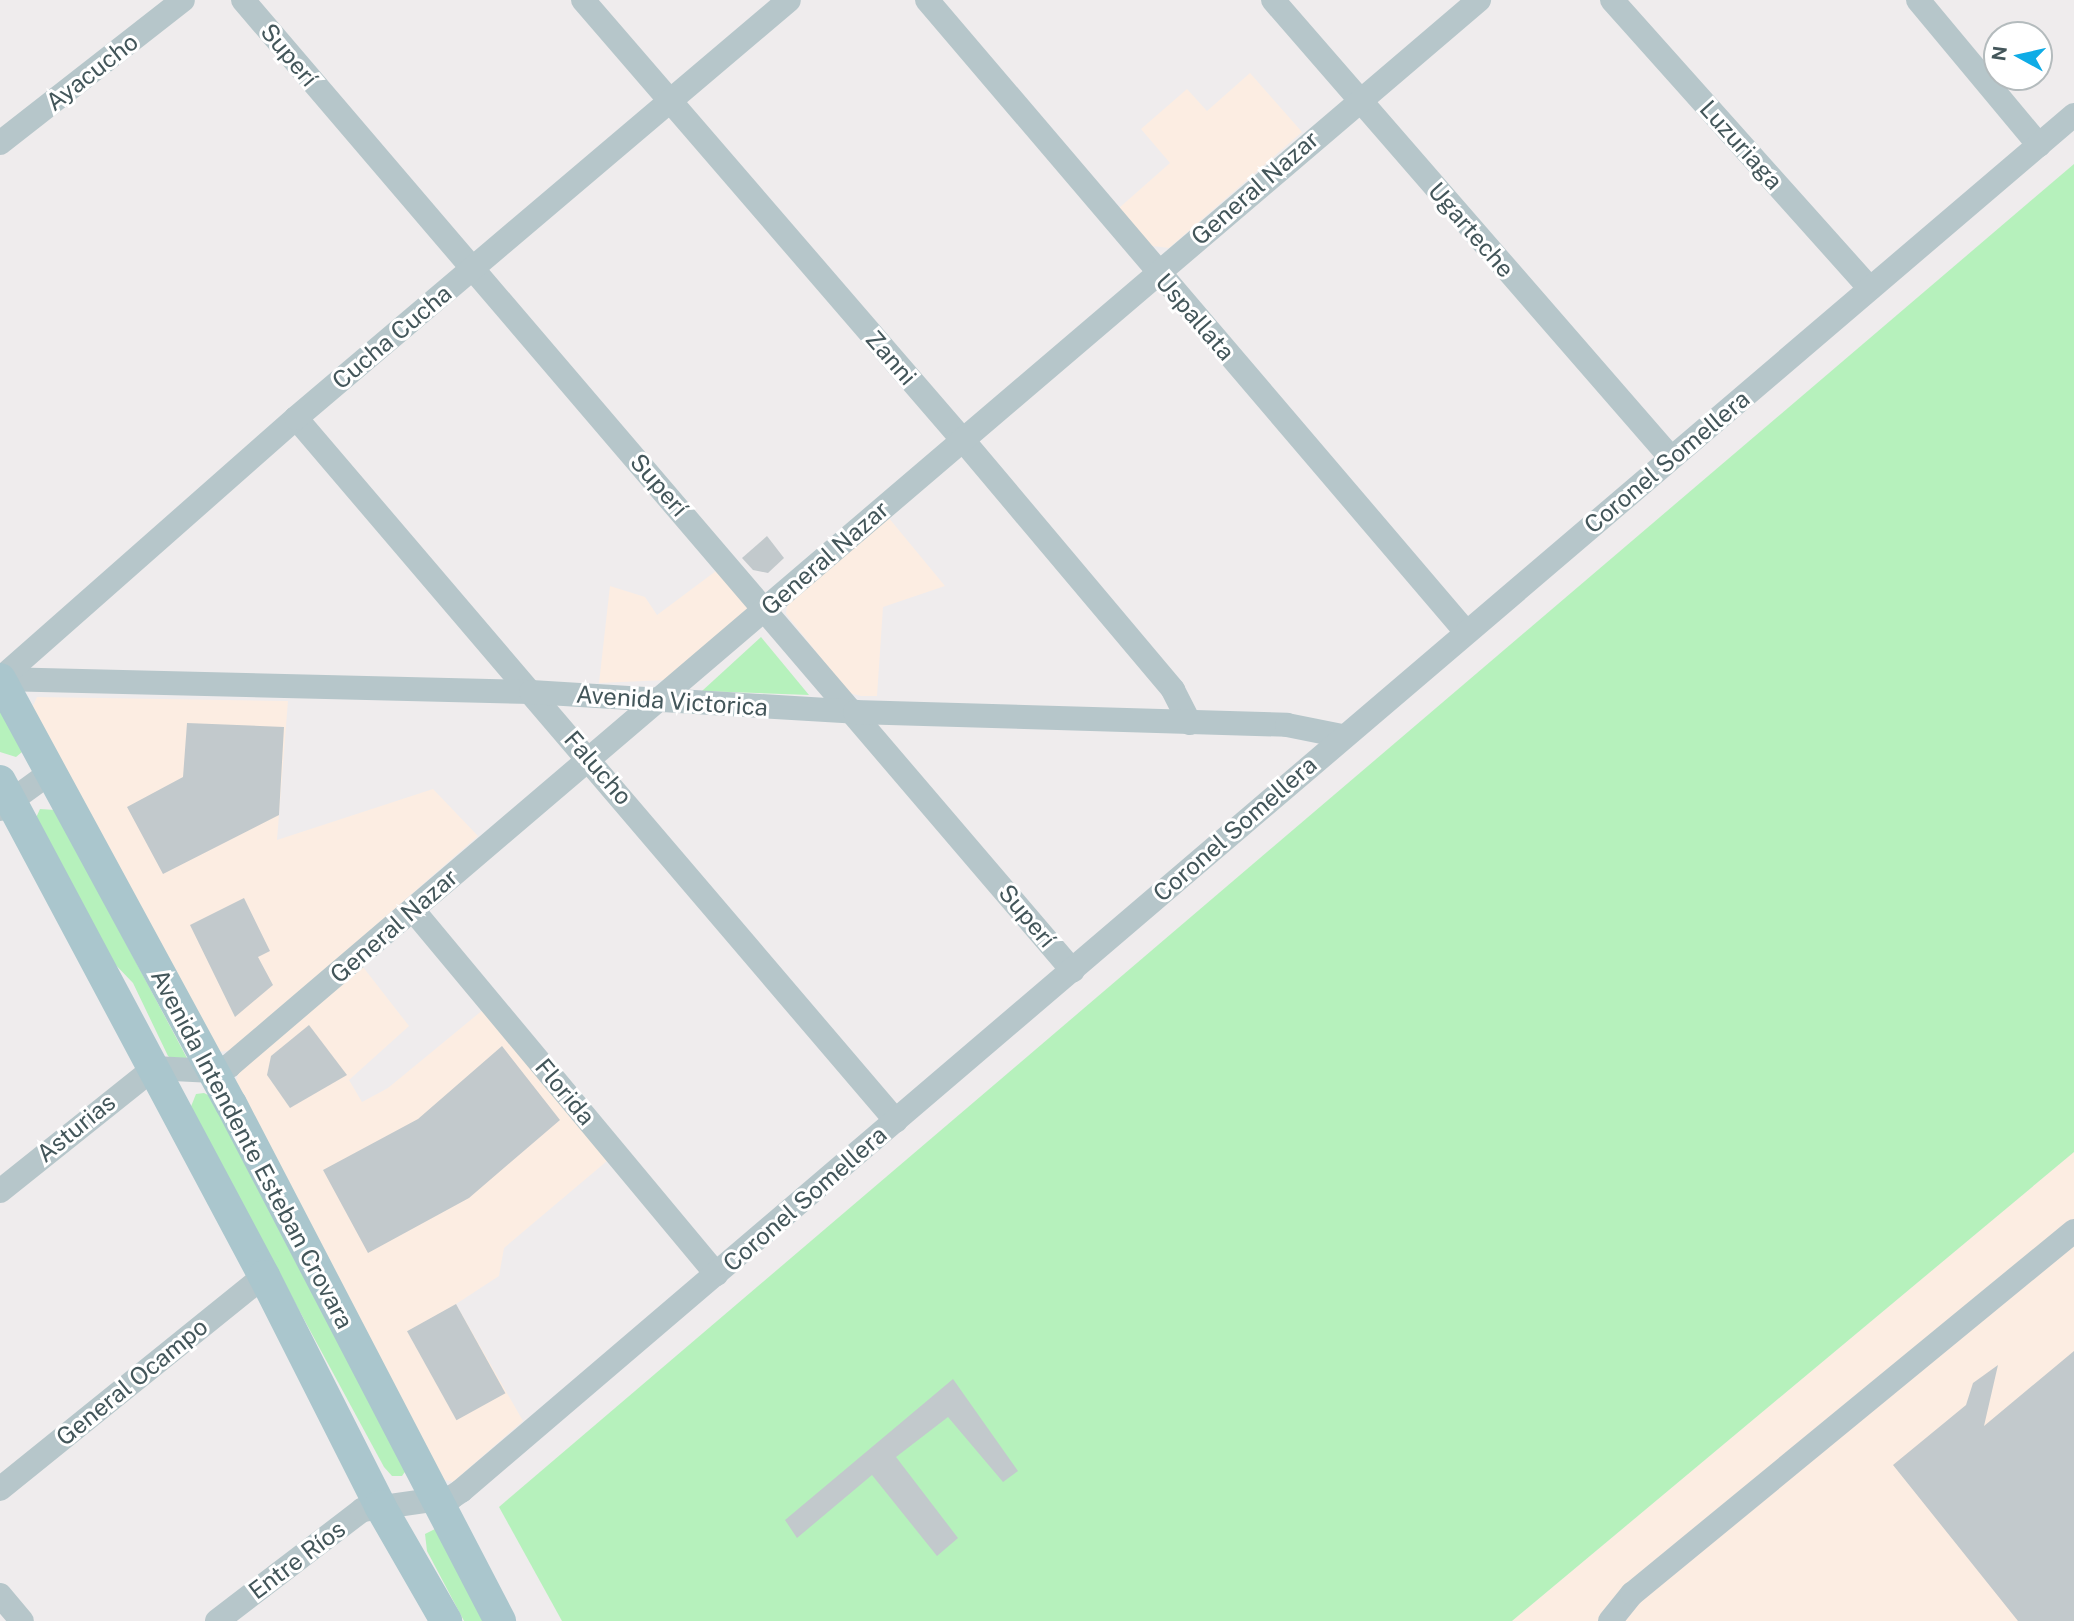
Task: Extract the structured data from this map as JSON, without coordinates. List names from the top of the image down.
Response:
{
  "streets": {
    "main road": ["Avenida Intendente Esteban Crovara"],
    "street": [
      "Superí",
      "Ayacucho",
      "Luzuriaga",
      "General Nazar",
      "Ugarteche",
      "Uspallata",
      "Cucha Cucha",
      "Zanni",
      "Coronel Somellera",
      "Avenida Victorica",
      "Falucho",
      "Florida",
      "Asturias",
      "General Ocampo",
      "Entre Ríos"
    ]
  },
  "crossings": [
    ["Superí", "General Nazar"],
    ["Superí", "Cucha Cucha"],
    ["Superí", "Coronel Somellera"],
    ["Superí", "Avenida Victorica"],
    ["Luzuriaga", "Coronel Somellera"],
    ["General Nazar", "Ugarteche"],
    ["General Nazar", "Uspallata"],
    ["General Nazar", "Zanni"],
    ["General Nazar", "Avenida Victorica"],
    ["General Nazar", "Falucho"],
    ["General Nazar", "Florida"],
    ["General Nazar", "Avenida Intendente Esteban Crovara"],
    ["Ugarteche", "Coronel Somellera"],
    ["Uspallata", "Coronel Somellera"],
    ["Cucha Cucha", "Zanni"],
    ["Cucha Cucha", "Avenida Victorica"],
    ["Cucha Cucha", "Falucho"],
    ["Cucha Cucha", "Avenida Intendente Esteban Crovara"],
    ["Zanni", "Avenida Victorica"],
    ["Coronel Somellera", "Avenida Victorica"],
    ["Coronel Somellera", "Falucho"],
    ["Coronel Somellera", "Florida"],
    ["Coronel Somellera", "Avenida Intendente Esteban Crovara"],
    ["Coronel Somellera", "Entre Ríos"],
    ["Avenida Victorica", "Falucho"],
    ["Avenida Victorica", "Avenida Intendente Esteban Crovara"],
    ["Asturias", "Avenida Intendente Esteban Crovara"],
    ["Avenida Intendente Esteban Crovara", "General Ocampo"],
    ["Avenida Intendente Esteban Crovara", "Entre Ríos"]
  ],
  "north": "left"
}
